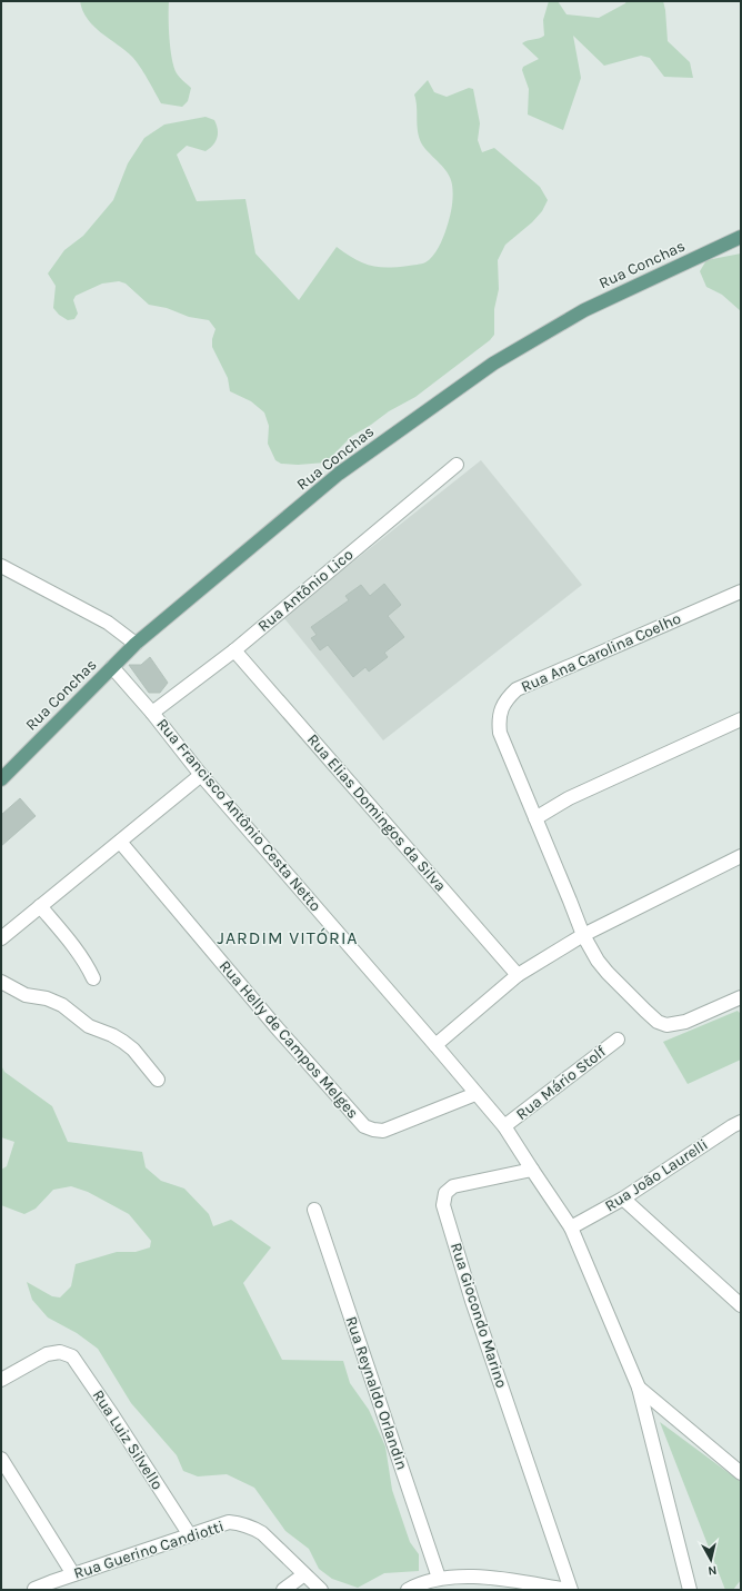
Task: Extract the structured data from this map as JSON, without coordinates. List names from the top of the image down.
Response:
{
  "streets": {
    "main road": ["Rua Conchas"],
    "street": [
      "Rua Antônio Lico",
      "Rua Ana Carolina Coelho",
      "Rua Elias Domingos da Silva",
      "Rua Francisco Antônio Cesta Netto",
      "Rua Helly de Campos Melges",
      "Rua Mário Stolf",
      "Rua João Laurelli",
      "Rua Giocondo Marino",
      "Rua Reynaldo Orlandin",
      "Rua Luiz Silvello",
      "Rua Guerino Candiotti"
    ]
  },
  "crossings": [
    ["Rua Conchas", "Rua Francisco Antônio Cesta Netto"],
    ["Rua Antônio Lico", "Rua Elias Domingos da Silva"],
    ["Rua Antônio Lico", "Rua Francisco Antônio Cesta Netto"],
    ["Rua Francisco Antônio Cesta Netto", "Rua Helly de Campos Melges"],
    ["Rua Francisco Antônio Cesta Netto", "Rua Mário Stolf"],
    ["Rua Francisco Antônio Cesta Netto", "Rua Giocondo Marino"],
    ["Rua Luiz Silvello", "Rua Guerino Candiotti"]
  ],
  "districts": ["JARDIM VITÓRIA"],
  "north": "bottom"
}
